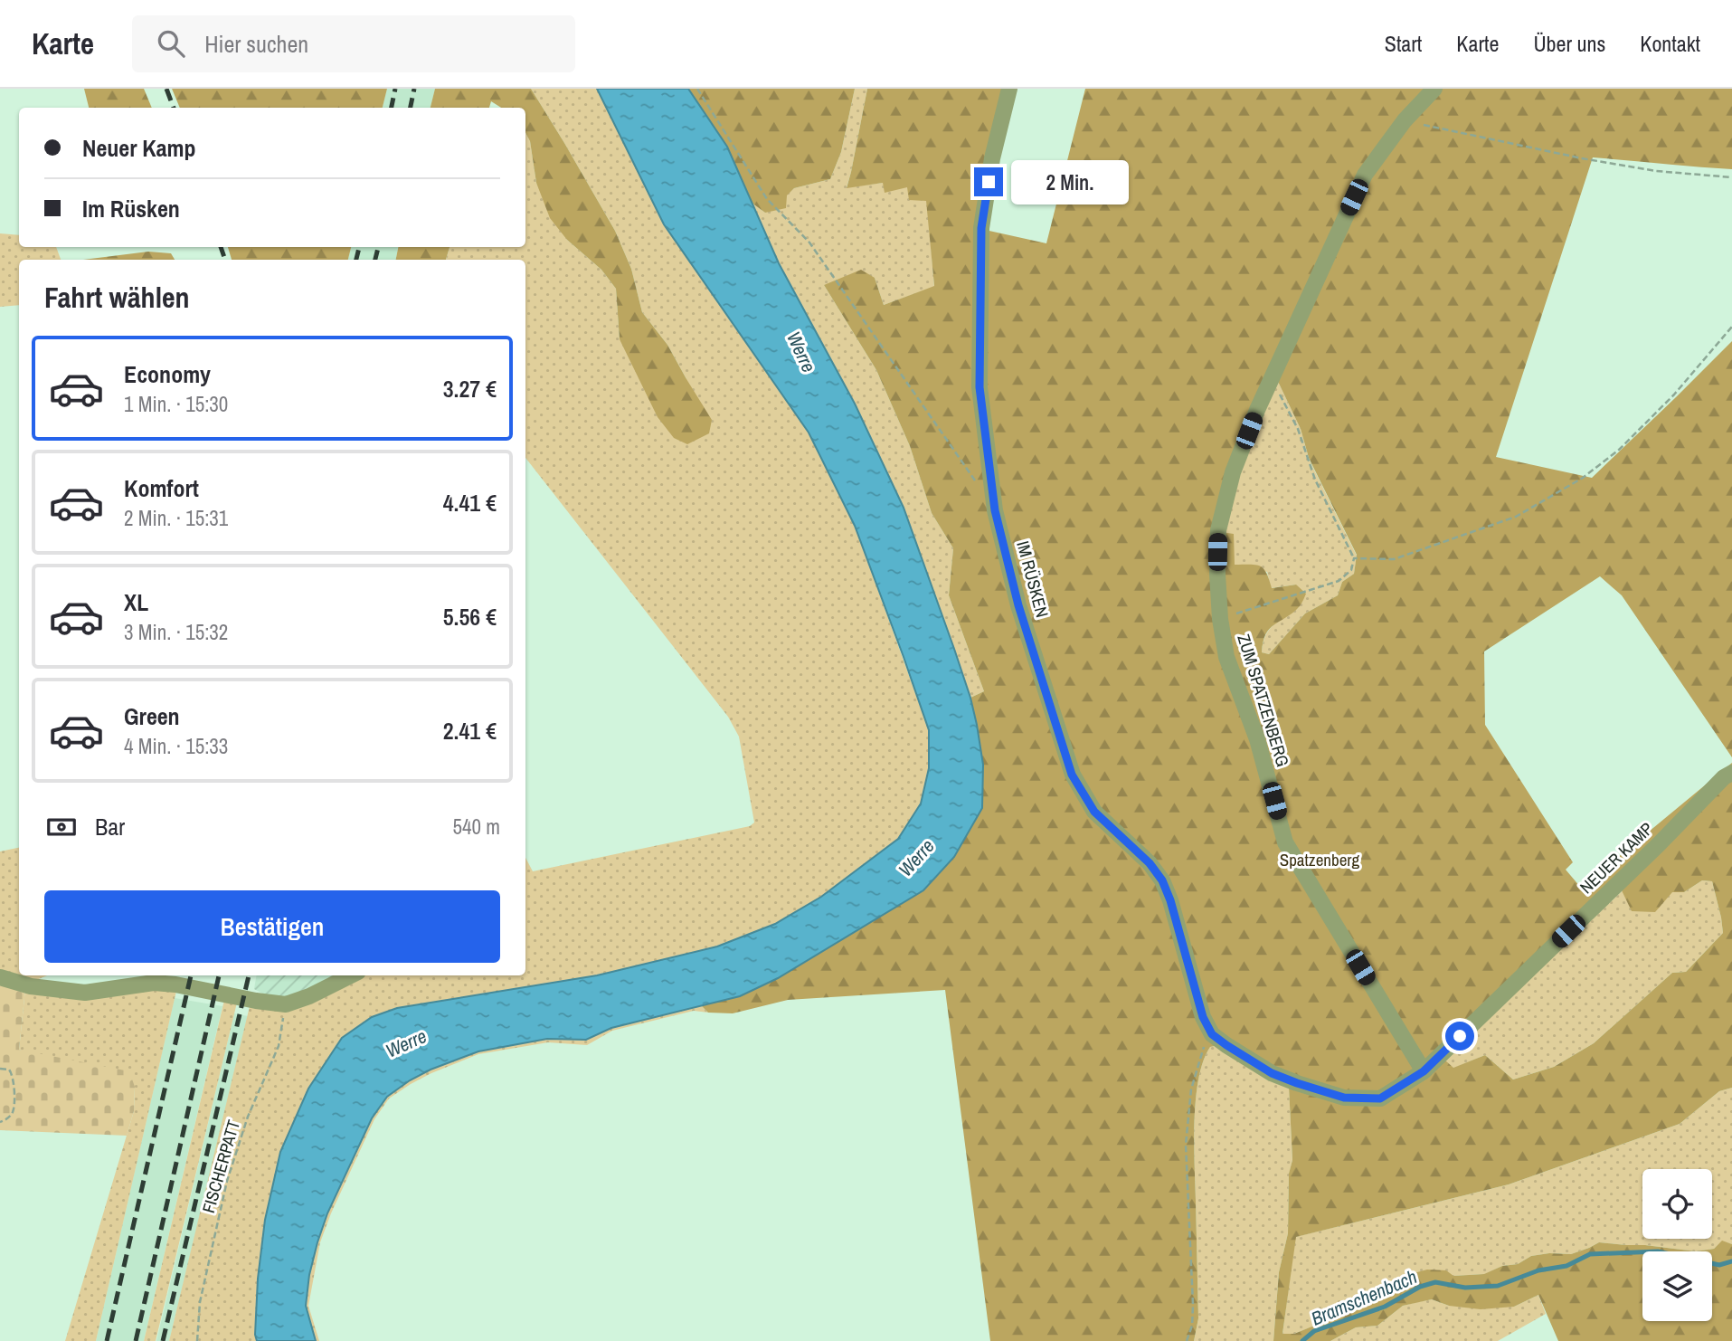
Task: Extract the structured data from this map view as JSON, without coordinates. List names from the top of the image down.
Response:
{
  "streets": {
    "street": ["IM RÜSKEN", "ZUM SPATZENBERG", "NEUER KAMP"],
    "path": ["FISCHERPATT"]
  },
  "crossings": [
    ["IM RÜSKEN", "NEUER KAMP"],
    ["ZUM SPATZENBERG", "NEUER KAMP"]
  ],
  "water": ["Werre", "Bramschenbach"],
  "parks": ["Spatzenberg"],
  "page": {
    "header": "Karte",
    "search": "Hier suchen",
    "nav": [
      "Start",
      "Karte",
      "Über uns",
      "Kontakt"
    ],
    "banner": ["Neuer Kamp", "Im Rüsken"],
    "bubble": "2 Min.",
    "heading": "Fahrt wählen",
    "list": [
      {
        "name": "Economy",
        "note": "1 Min. · 15:30",
        "value": "3.27 €"
      },
      {
        "name": "Komfort",
        "note": "2 Min. · 15:31",
        "value": "4.41 €"
      },
      {
        "name": "XL",
        "note": "3 Min. · 15:32",
        "value": "5.56 €"
      },
      {
        "name": "Green",
        "note": "4 Min. · 15:33",
        "value": "2.41 €"
      }
    ],
    "pay": ["Bar", "540 m"],
    "buttons": "Bestätigen"
  }
}
